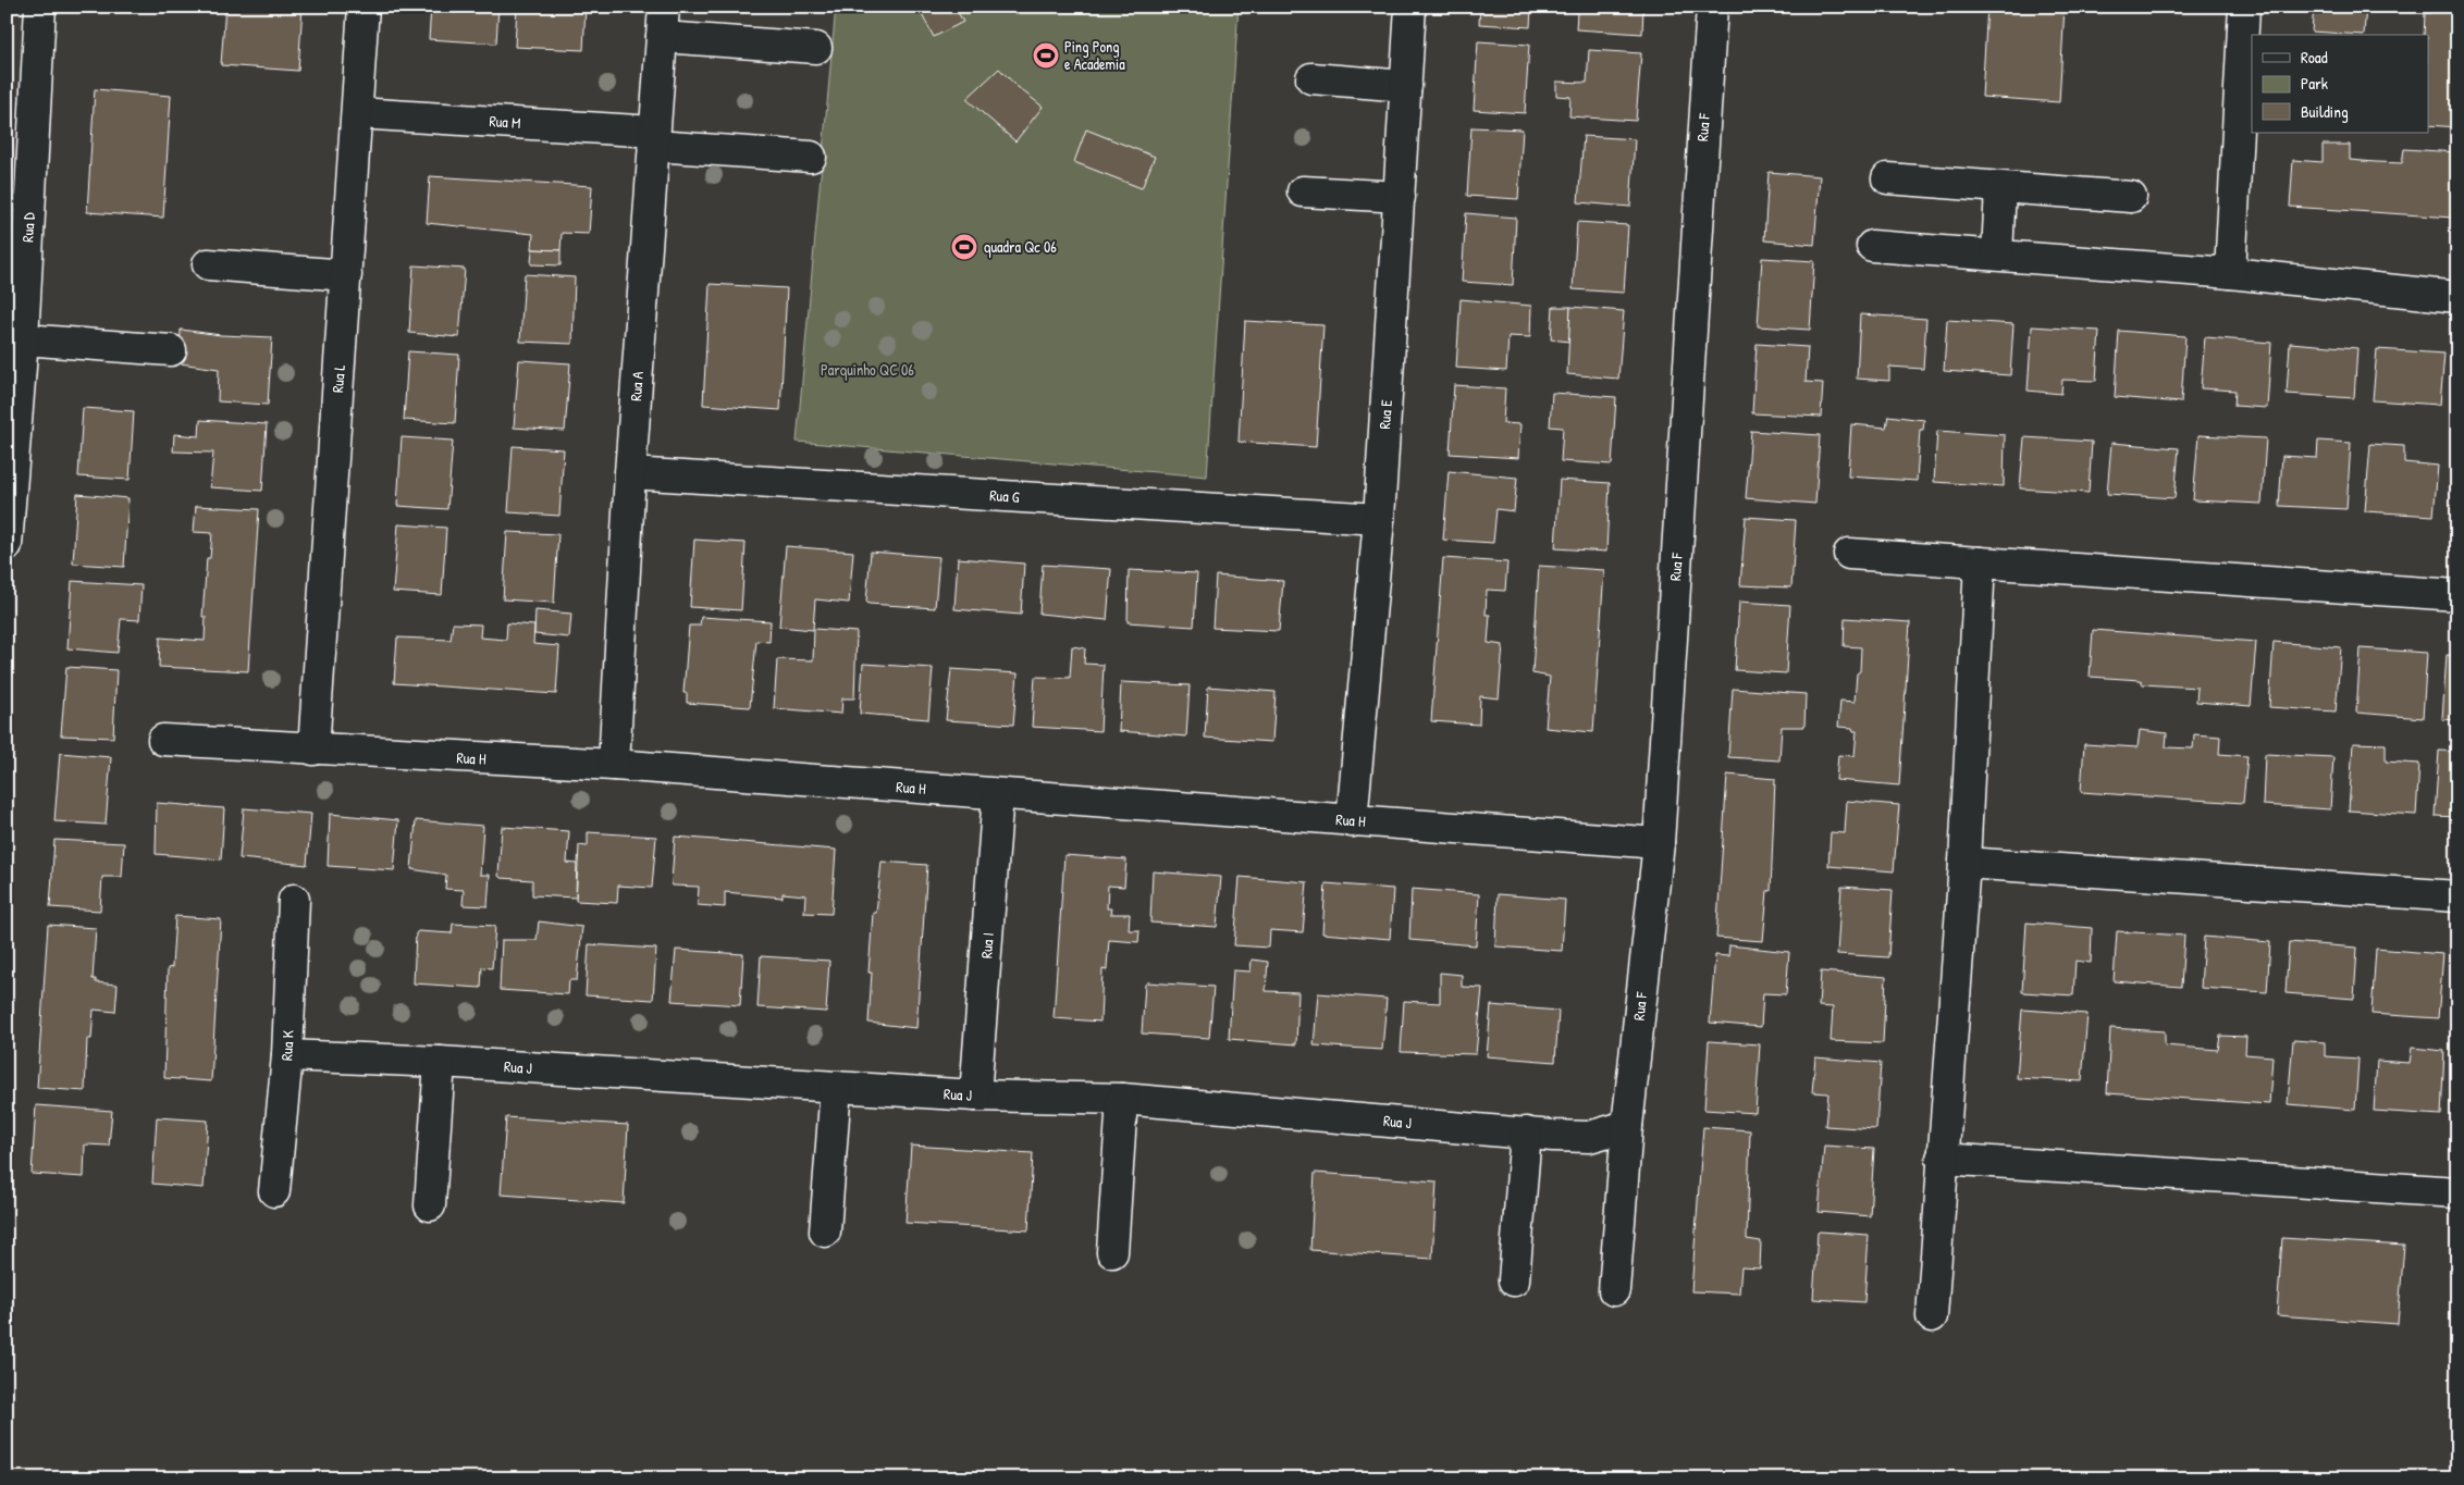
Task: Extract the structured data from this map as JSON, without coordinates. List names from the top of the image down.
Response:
{
  "streets": {
    "street": [
      "Rua M",
      "Rua F",
      "Rua D",
      "Rua L",
      "Rua A",
      "Rua E",
      "Rua G",
      "Rua H",
      "Rua I",
      "Rua K",
      "Rua J"
    ]
  },
  "crossings": [
    ["Rua M", "Rua L"],
    ["Rua M", "Rua A"],
    ["Rua F", "Rua H"],
    ["Rua F", "Rua J"],
    ["Rua L", "Rua H"],
    ["Rua A", "Rua G"],
    ["Rua A", "Rua H"],
    ["Rua E", "Rua G"],
    ["Rua E", "Rua H"],
    ["Rua H", "Rua I"],
    ["Rua I", "Rua J"],
    ["Rua K", "Rua J"]
  ],
  "parks": ["Parquinho QC 06"],
  "places": {
    "sports": ["Ping Pong e Academia", "quadra Qc 06"]
  },
  "legend": ["Road", "Park", "Building"]
}
